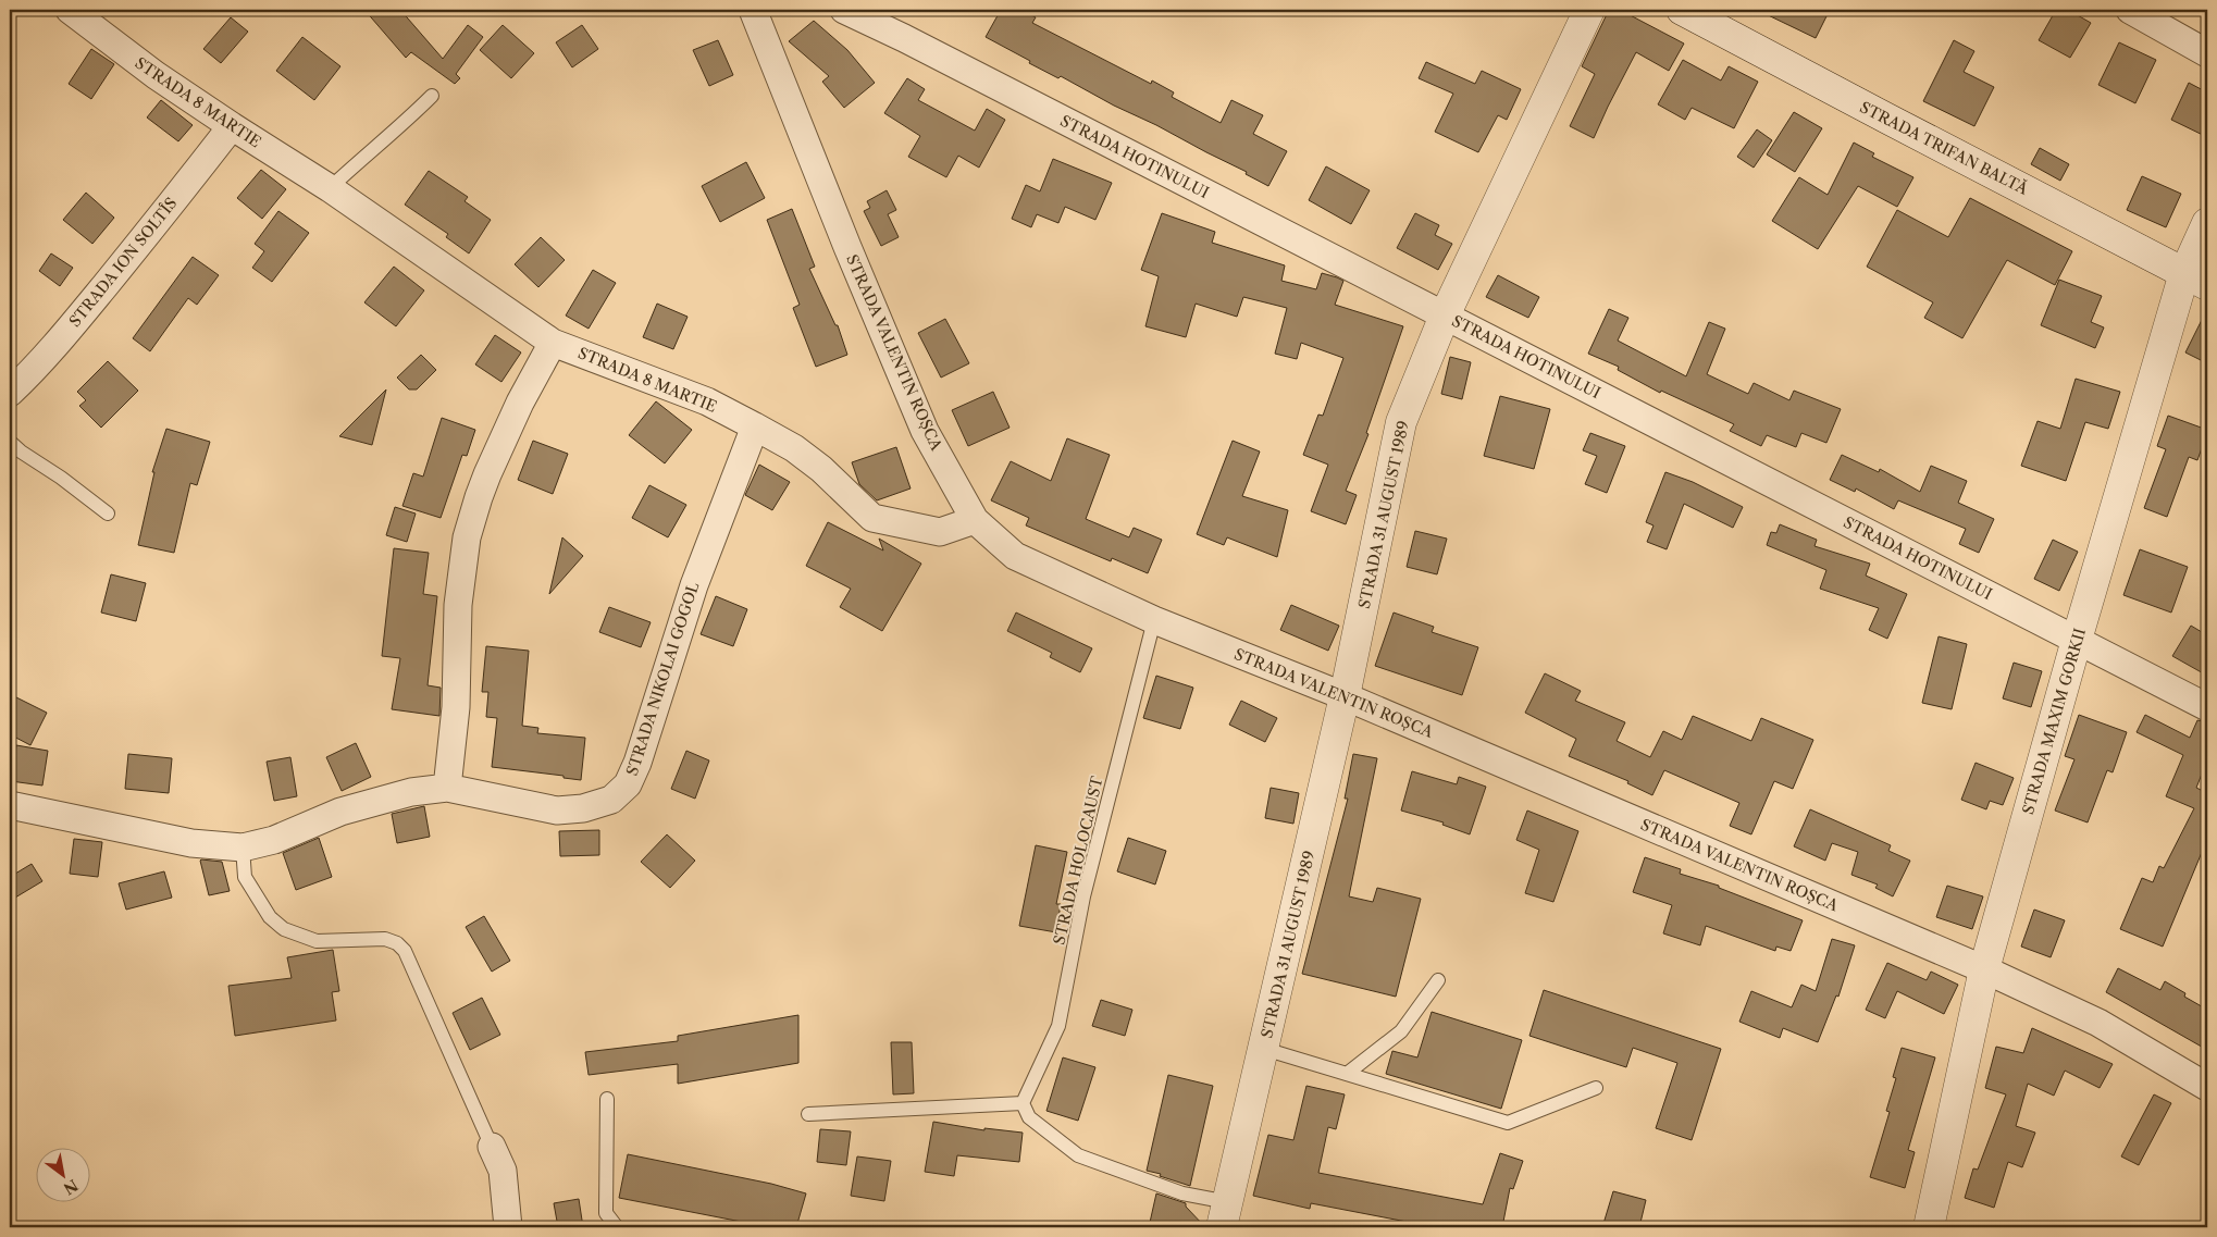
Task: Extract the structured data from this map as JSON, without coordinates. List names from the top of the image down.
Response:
{
  "streets": {
    "street": [
      "STRADA 8 MARTIE",
      "STRADA TRIFAN BALTĂ",
      "STRADA HOTINULUI",
      "STRADA ION SOLTÎS",
      "STRADA VALENTIN ROȘCA",
      "STRADA 31 AUGUST 1989",
      "STRADA NIKOLAI GOGOL",
      "STRADA MAXIM GORKII"
    ],
    "lane": ["STRADA HOLOCAUST"]
  },
  "crossings": [
    ["STRADA 8 MARTIE", "STRADA ION SOLTÎS"],
    ["STRADA 8 MARTIE", "STRADA VALENTIN ROȘCA"],
    ["STRADA 8 MARTIE", "STRADA NIKOLAI GOGOL"],
    ["STRADA TRIFAN BALTĂ", "STRADA MAXIM GORKII"],
    ["STRADA HOTINULUI", "STRADA 31 AUGUST 1989"],
    ["STRADA HOTINULUI", "STRADA MAXIM GORKII"],
    ["STRADA VALENTIN ROȘCA", "STRADA 31 AUGUST 1989"],
    ["STRADA VALENTIN ROȘCA", "STRADA MAXIM GORKII"],
    ["STRADA VALENTIN ROȘCA", "STRADA HOLOCAUST"]
  ],
  "north": "bottom right"
}
